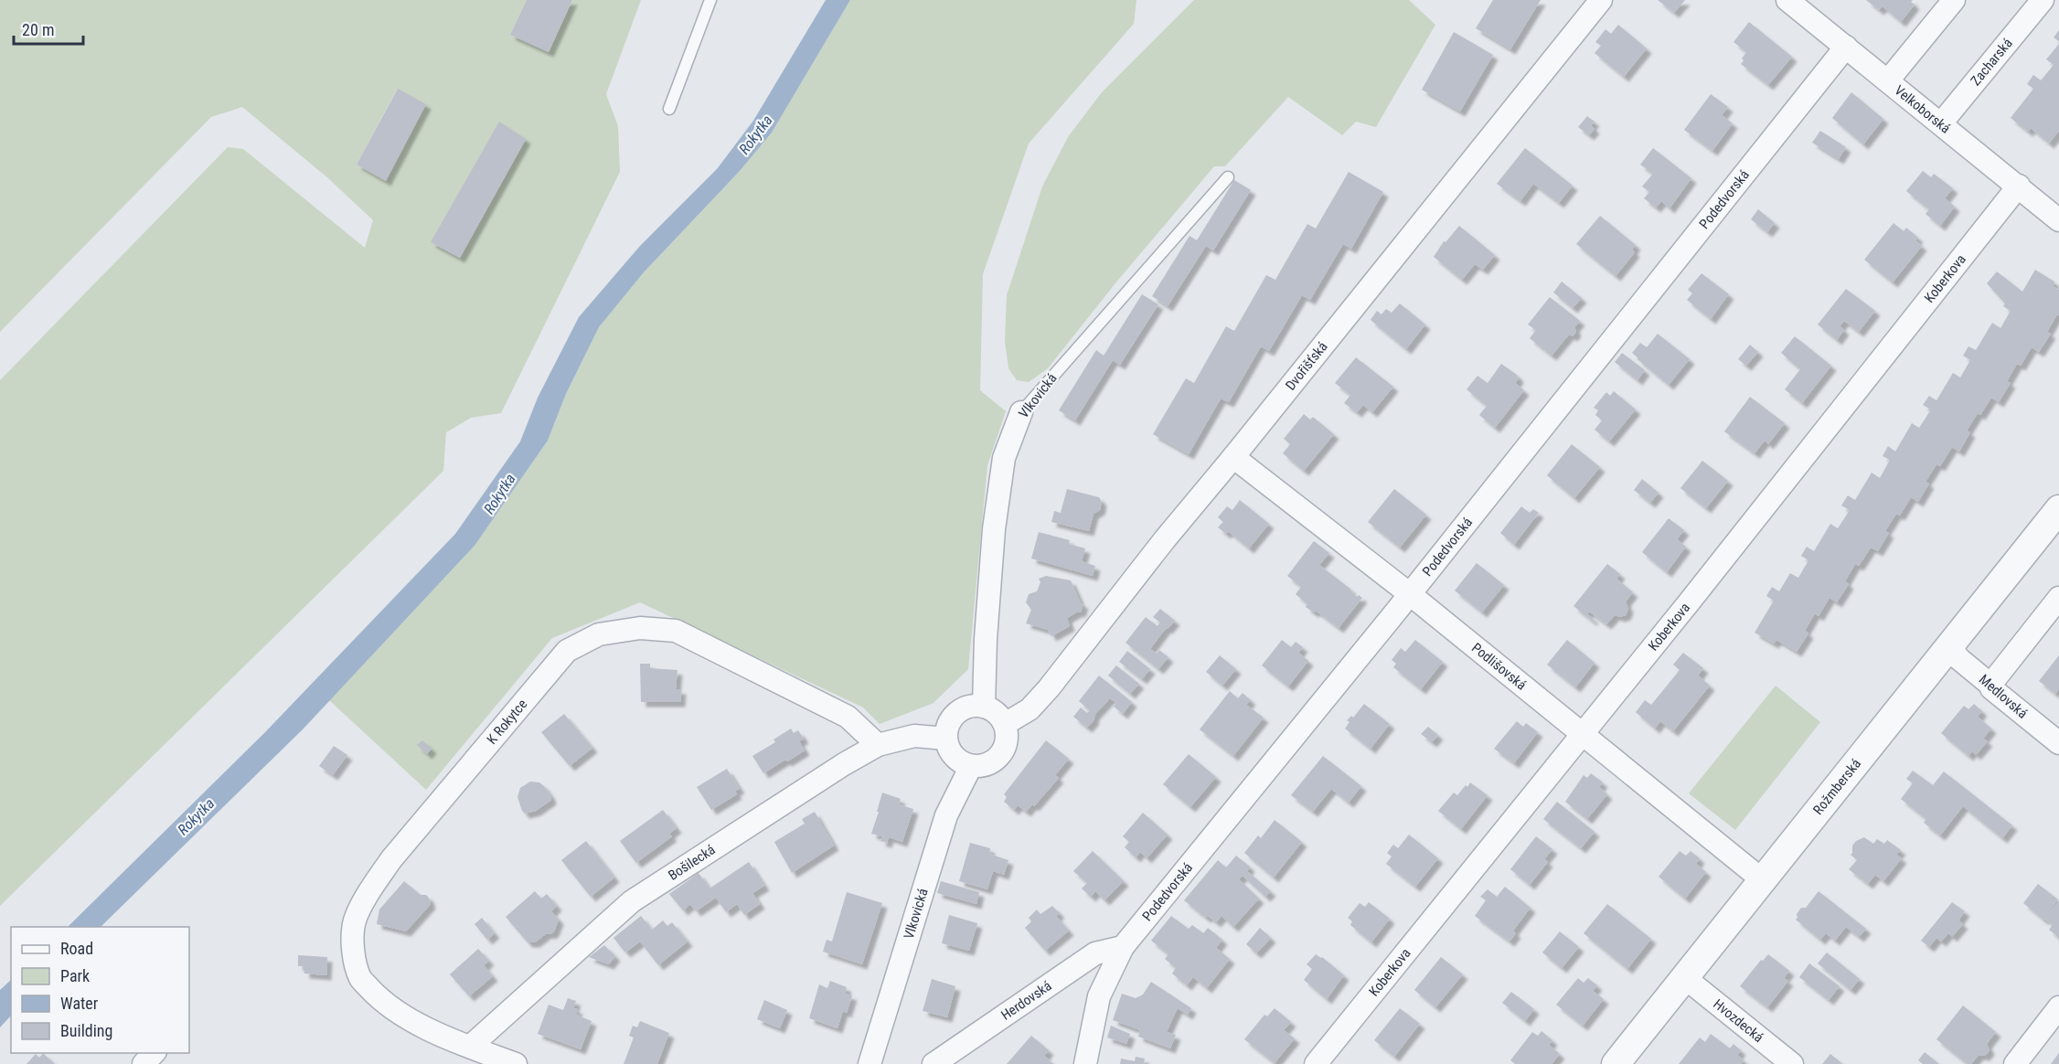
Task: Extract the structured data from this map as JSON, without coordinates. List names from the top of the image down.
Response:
{
  "streets": {
    "street": [
      "Zacharská",
      "Velkoborská",
      "Podedvorská",
      "Koberkova",
      "Dvořišťská",
      "Vlkovická",
      "Podlišovská",
      "Medlovská",
      "K Rokytce",
      "Rožmberská",
      "Bošilecká",
      "Herdovská",
      "Hvozdecká"
    ]
  },
  "crossings": [
    ["Zacharská", "Velkoborská"],
    ["Velkoborská", "Podedvorská"],
    ["Velkoborská", "Koberkova"],
    ["Podedvorská", "Podlišovská"],
    ["Podedvorská", "Herdovská"],
    ["Koberkova", "Podlišovská"],
    ["Dvořišťská", "Vlkovická"],
    ["Dvořišťská", "Podlišovská"],
    ["Dvořišťská", "Bošilecká"],
    ["Vlkovická", "Bošilecká"],
    ["Podlišovská", "Rožmberská"],
    ["Medlovská", "Rožmberská"],
    ["K Rokytce", "Bošilecká"],
    ["Rožmberská", "Hvozdecká"]
  ],
  "water": ["Rokytka"],
  "legend": [
    "Road",
    "Park",
    "Water",
    "Building"
  ],
  "scale_bar": "20 m"
}
